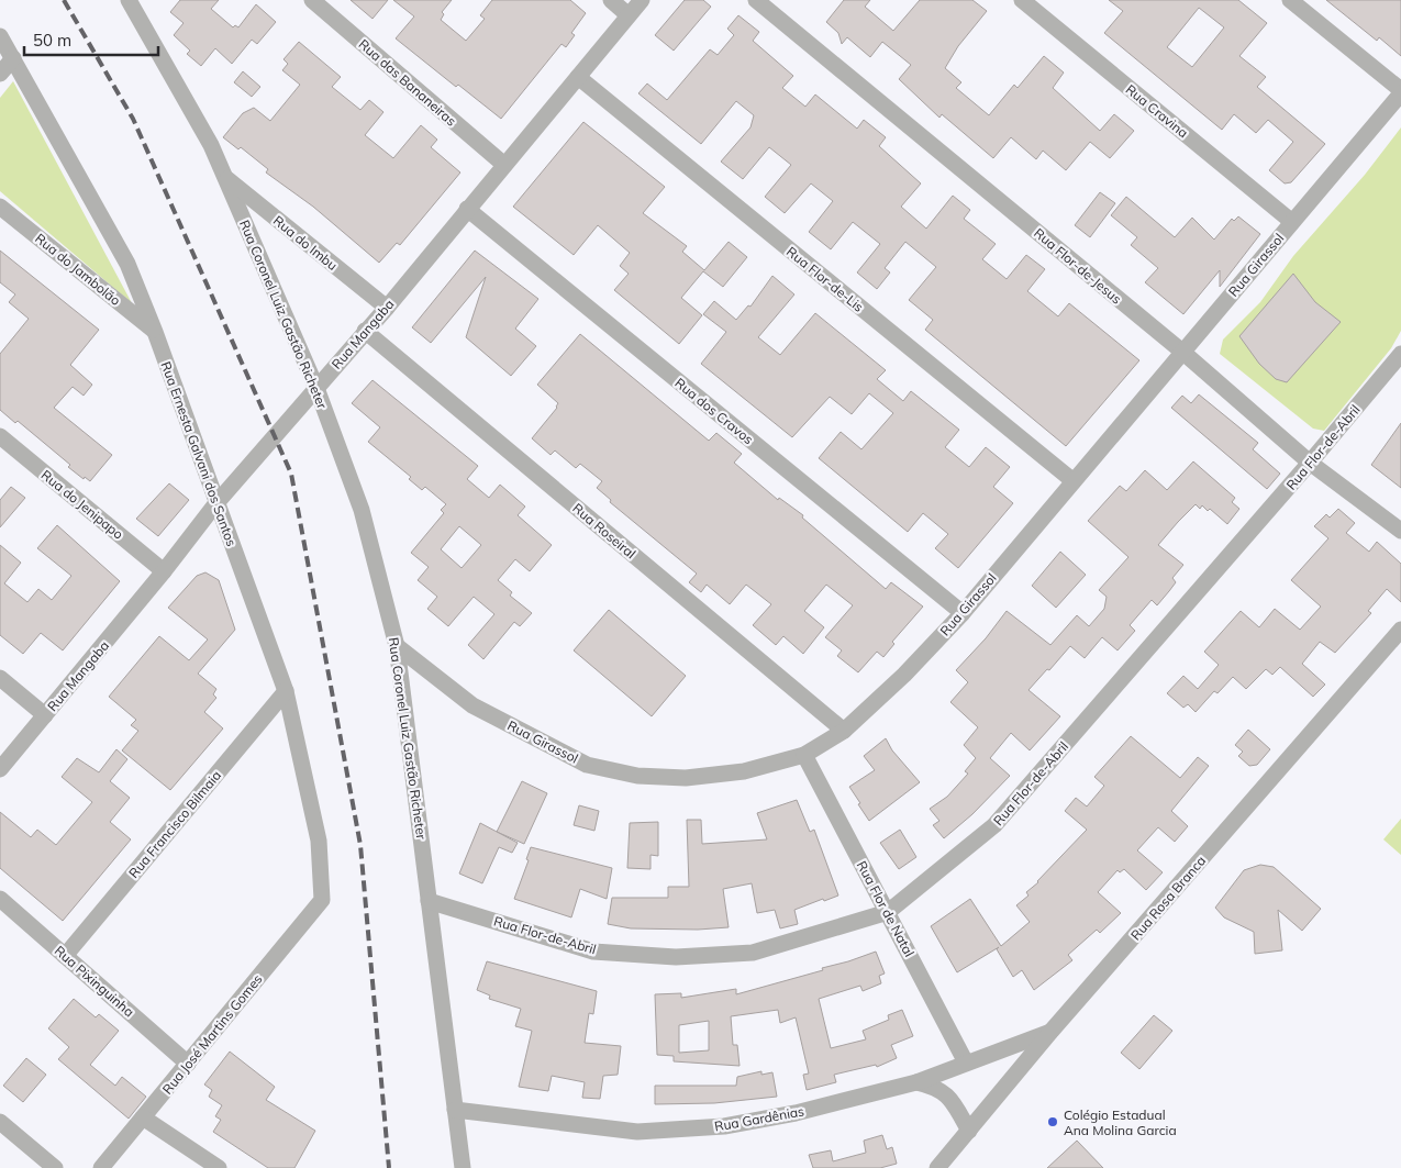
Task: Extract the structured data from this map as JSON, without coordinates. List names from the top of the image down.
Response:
{
  "streets": {
    "street": [
      "Rua das Bananeiras",
      "Rua Cravina",
      "Rua do Imbu",
      "Rua Girassol",
      "Rua Flor-de-Jesus",
      "Rua do Jambolão",
      "Rua Flor-de-Lis",
      "Rua Coronel Luiz Gastão Richeter",
      "Rua Mangaba",
      "Rua dos Cravos",
      "Rua Flor-de-Abril",
      "Rua Ernesta Galvani dos Santos",
      "Rua do Jenipapo",
      "Rua Roseiral",
      "Rua Francisco Bilmaia",
      "Rua Rosa Branca",
      "Rua Flor de Natal",
      "Rua Pixinguinha",
      "Rua José Martins Gomes",
      "Rua Gardênias"
    ]
  },
  "crossings": [
    ["Rua das Bananeiras", "Rua Mangaba"],
    ["Rua Cravina", "Rua Girassol"],
    ["Rua do Imbu", "Rua Coronel Luiz Gastão Richeter"],
    ["Rua do Imbu", "Rua Mangaba"],
    ["Rua Girassol", "Rua Flor-de-Jesus"],
    ["Rua Girassol", "Rua Flor-de-Lis"],
    ["Rua Girassol", "Rua Coronel Luiz Gastão Richeter"],
    ["Rua Girassol", "Rua dos Cravos"],
    ["Rua Girassol", "Rua Roseiral"],
    ["Rua Girassol", "Rua Flor de Natal"],
    ["Rua Flor-de-Jesus", "Rua Flor-de-Abril"],
    ["Rua do Jambolão", "Rua Ernesta Galvani dos Santos"],
    ["Rua Flor-de-Lis", "Rua Mangaba"],
    ["Rua Coronel Luiz Gastão Richeter", "Rua Mangaba"],
    ["Rua Coronel Luiz Gastão Richeter", "Rua Flor-de-Abril"],
    ["Rua Coronel Luiz Gastão Richeter", "Rua Gardênias"],
    ["Rua Mangaba", "Rua dos Cravos"],
    ["Rua Mangaba", "Rua Ernesta Galvani dos Santos"],
    ["Rua Mangaba", "Rua do Jenipapo"],
    ["Rua Mangaba", "Rua Roseiral"],
    ["Rua Flor-de-Abril", "Rua Flor de Natal"],
    ["Rua Ernesta Galvani dos Santos", "Rua Francisco Bilmaia"],
    ["Rua Ernesta Galvani dos Santos", "Rua José Martins Gomes"],
    ["Rua Francisco Bilmaia", "Rua Pixinguinha"],
    ["Rua Rosa Branca", "Rua Gardênias"],
    ["Rua Flor de Natal", "Rua Gardênias"],
    ["Rua Pixinguinha", "Rua José Martins Gomes"]
  ],
  "places": ["Colégio Estadual Ana Molina Garcia"],
  "scale_bar": "50 m"
}
